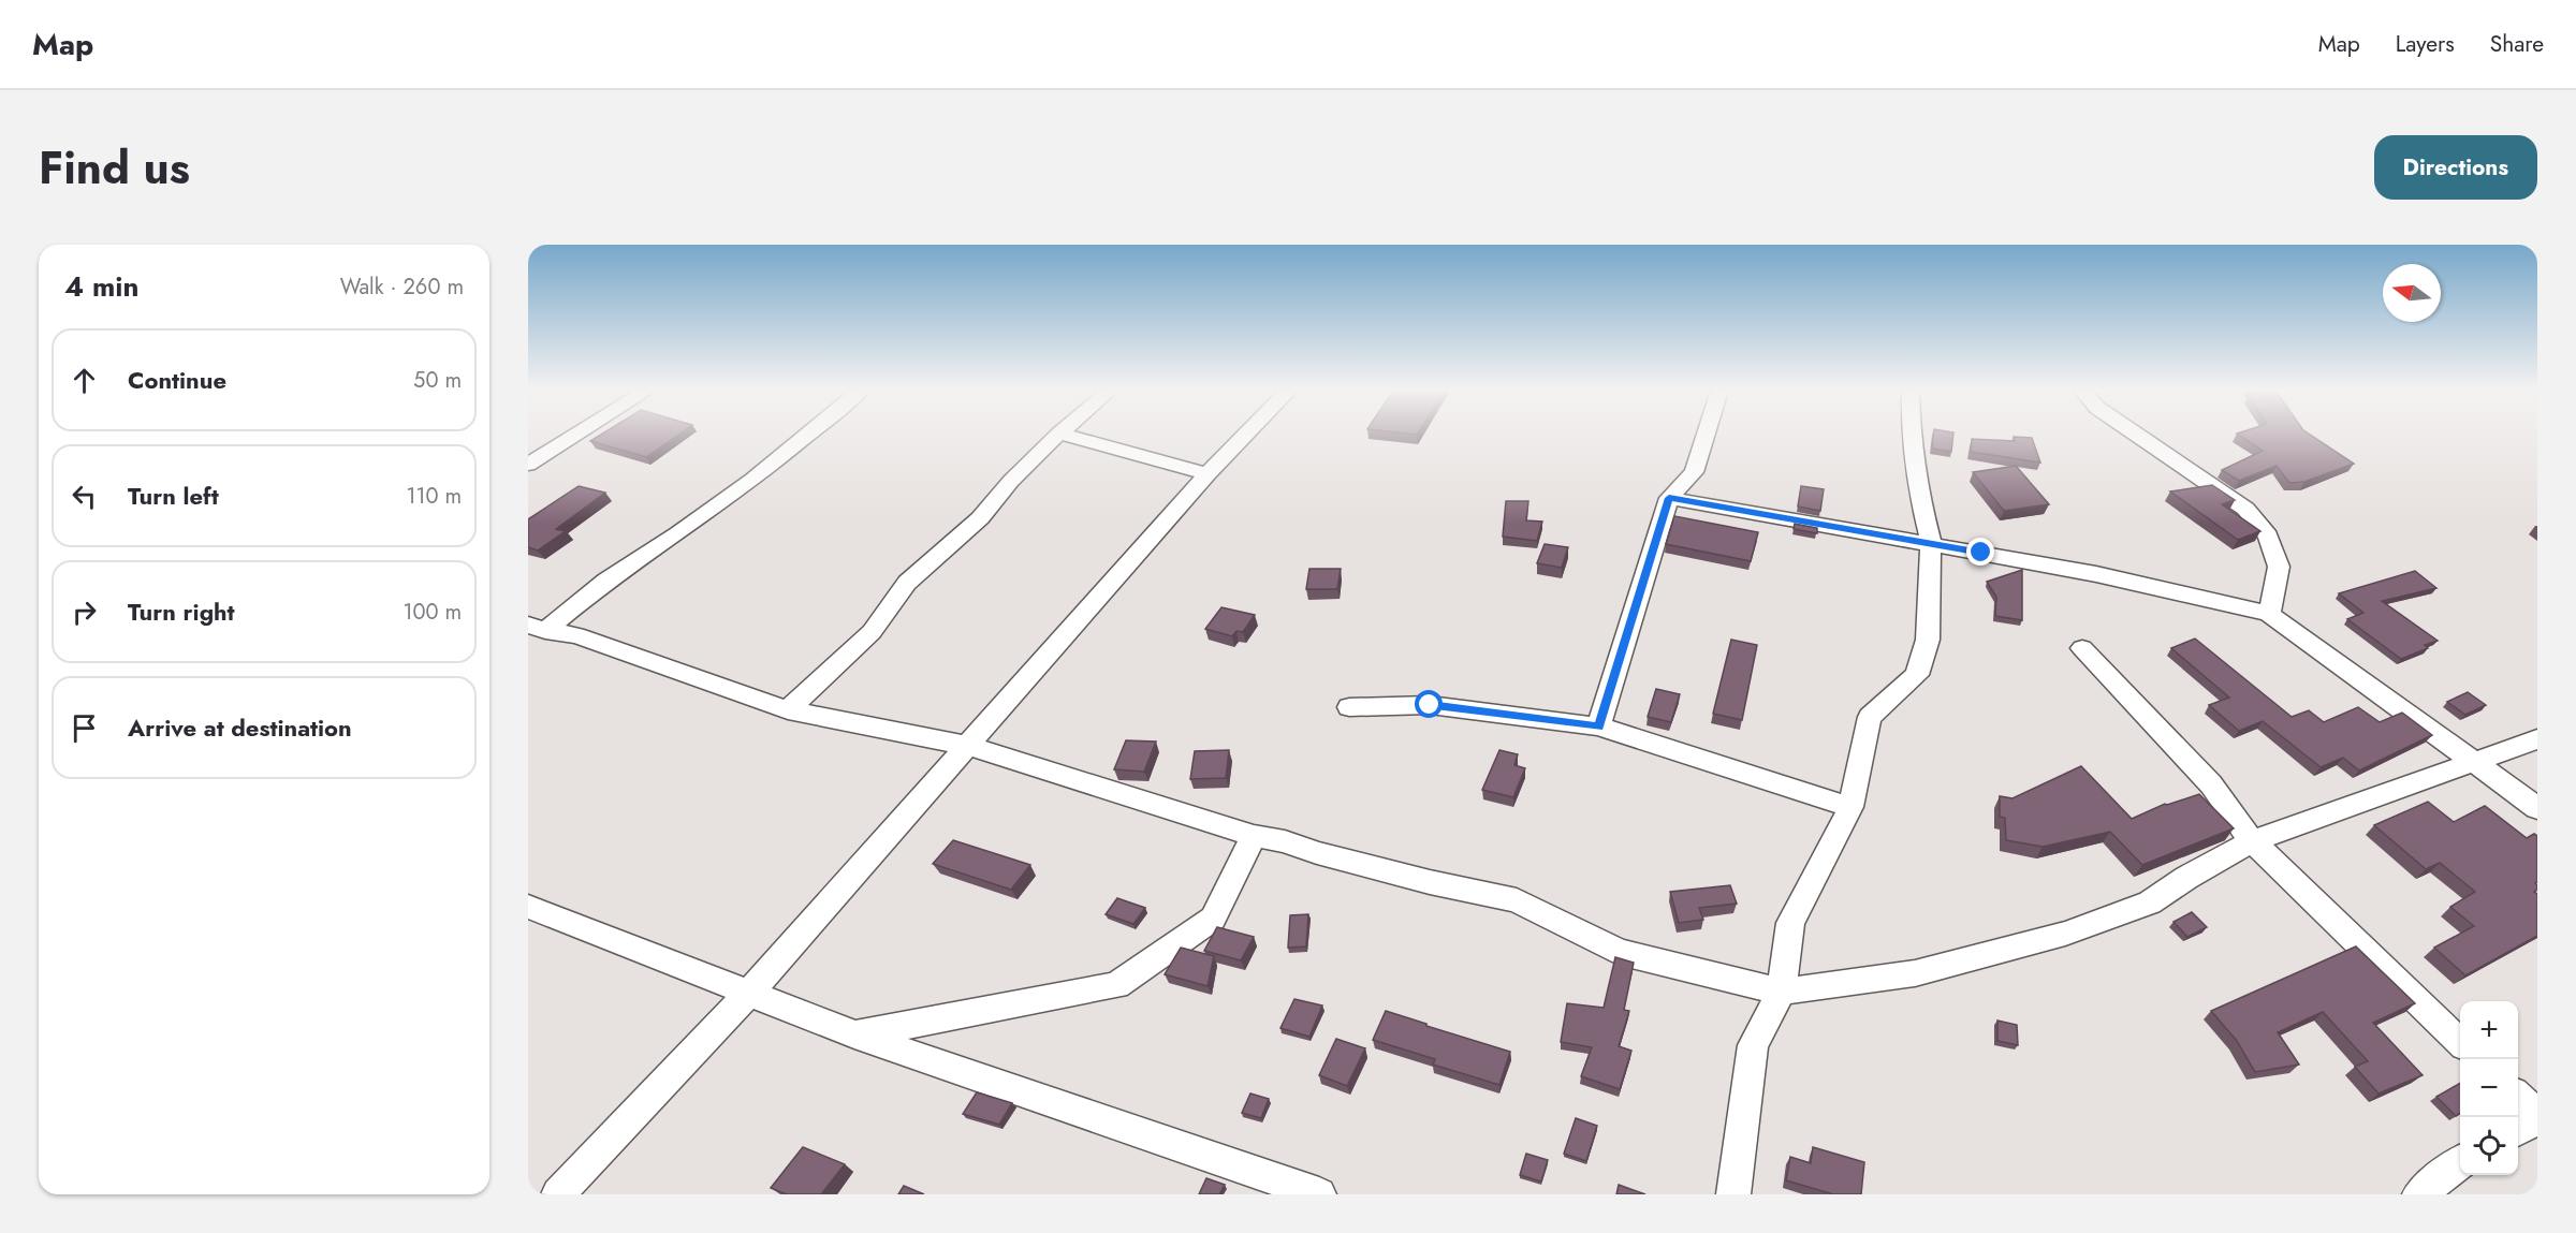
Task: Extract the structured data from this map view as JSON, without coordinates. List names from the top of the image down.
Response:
{
  "north": "left",
  "page": {
    "header": "Map",
    "nav": ["Map", "Layers", "Share"],
    "title": "Find us",
    "buttons": "Directions",
    "heading": ["4 min", "Walk · 260 m"],
    "list": [
      ["Continue", "50 m"],
      ["Turn left", "110 m"],
      ["Turn right", "100 m"],
      "Arrive at destination"
    ],
    "map_buttons": ["+", "−"]
  }
}
